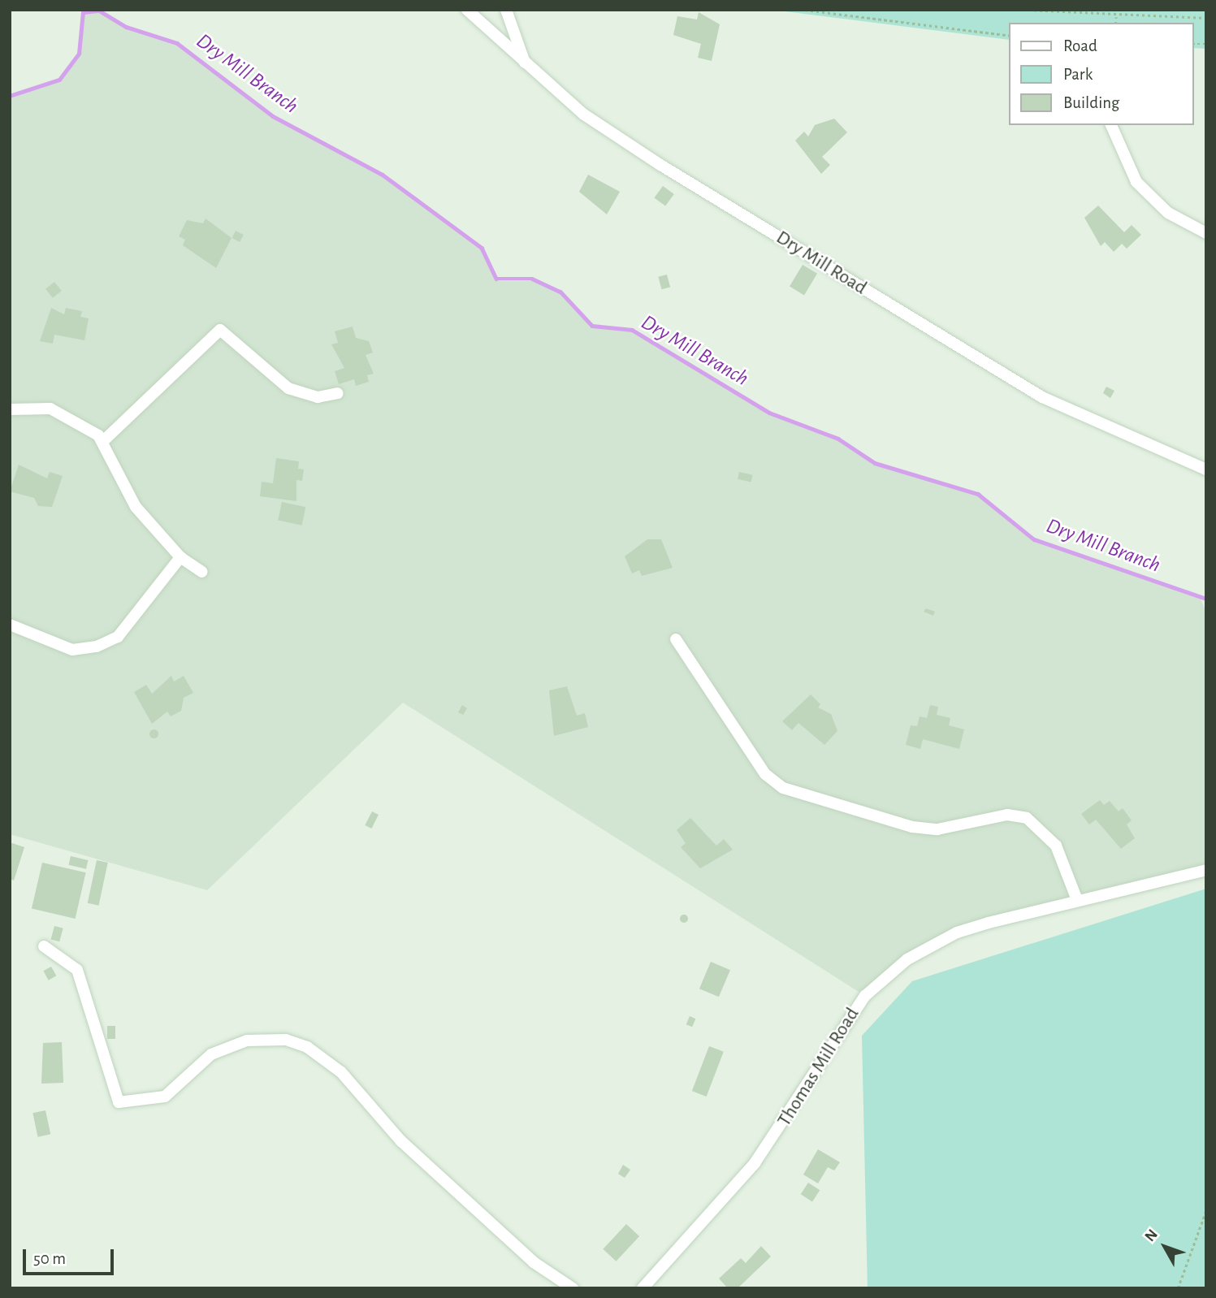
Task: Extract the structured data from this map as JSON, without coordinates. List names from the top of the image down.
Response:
{
  "streets": {
    "street": ["Dry Mill Road", "Thomas Mill Road"]
  },
  "water": ["Dry Mill Branch"],
  "legend": ["Road", "Park", "Building"],
  "scale_bar": "50 m",
  "north": "top left"
}
